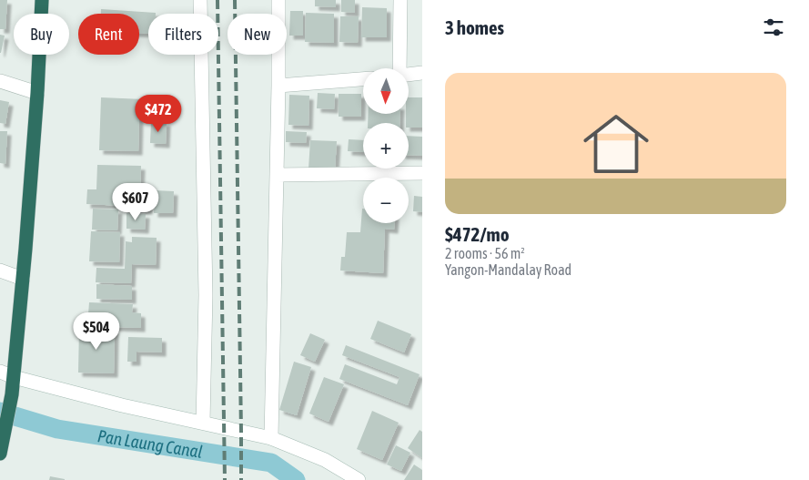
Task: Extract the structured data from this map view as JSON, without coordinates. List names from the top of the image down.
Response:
{
  "water": ["Pan Laung Canal"],
  "north": "bottom",
  "page": {
    "heading": "3 homes",
    "chip": [
      "Buy",
      "Rent",
      "Filters",
      "New"
    ],
    "list": [
      {
        "name": "$472/mo",
        "note": "2 rooms · 56 m² · Yangon-Mandalay Road"
      }
    ],
    "map_buttons": ["+", "−"],
    "price": ["$472", "$607", "$504"]
  }
}
